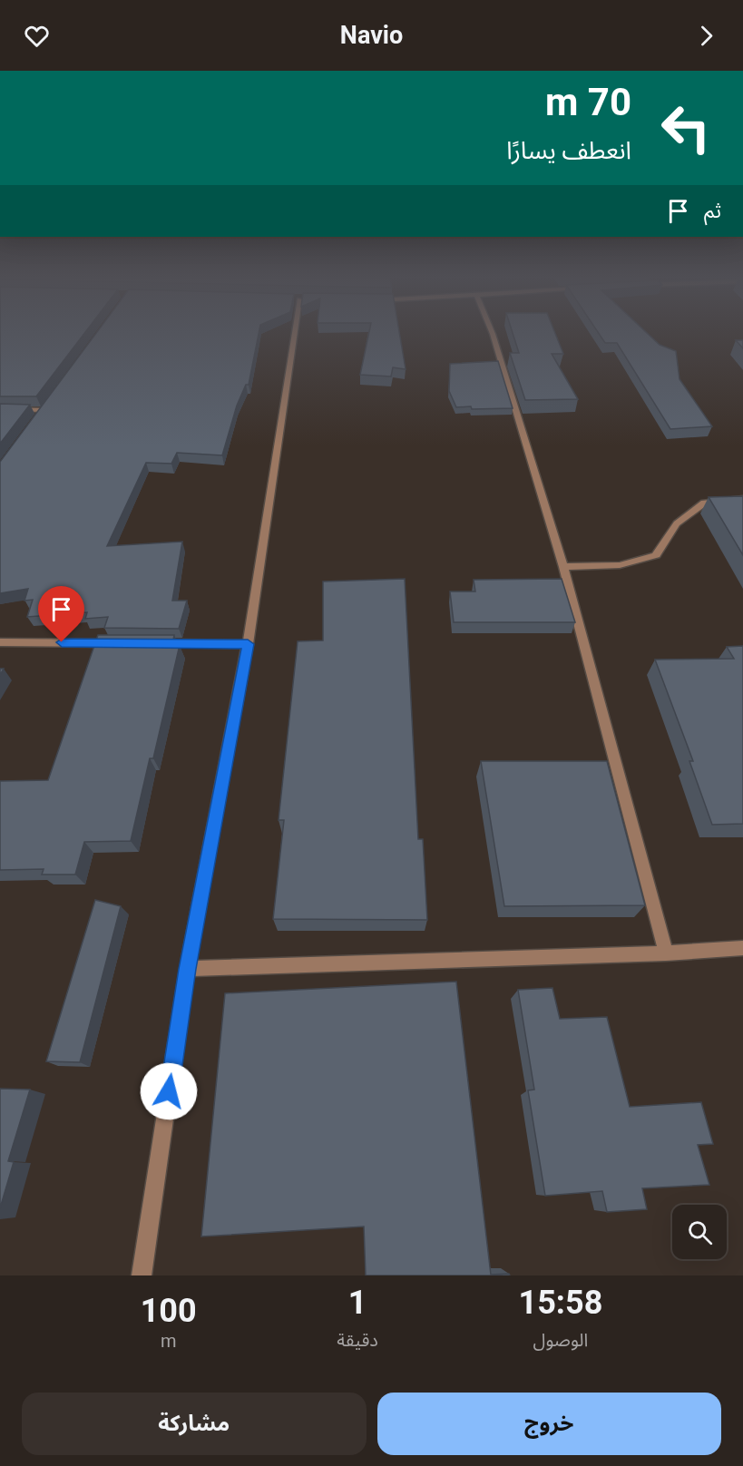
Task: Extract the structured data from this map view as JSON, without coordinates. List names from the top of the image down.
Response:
{
  "page": {
    "header": "Navio",
    "turn": ["70 m", "انعطف يسارًا"],
    "then": "ثم",
    "eta": [
      "15:58",
      "الوصول",
      "1",
      "دقيقة",
      "100",
      "m"
    ],
    "buttons": ["خروج", "مشاركة"]
  }
}
